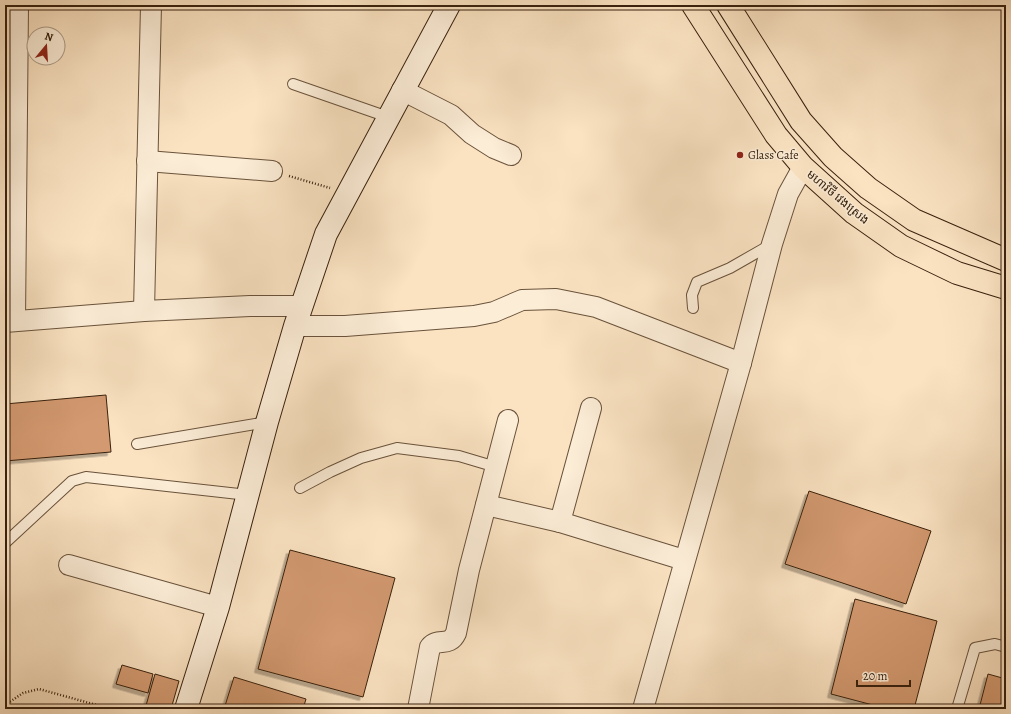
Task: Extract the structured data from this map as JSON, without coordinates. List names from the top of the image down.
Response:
{
  "streets": {
    "main road": ["មហាវិថី វេងស្រេង"]
  },
  "places": ["Glass Cafe"],
  "scale_bar": "20 m",
  "north": "top"
}
